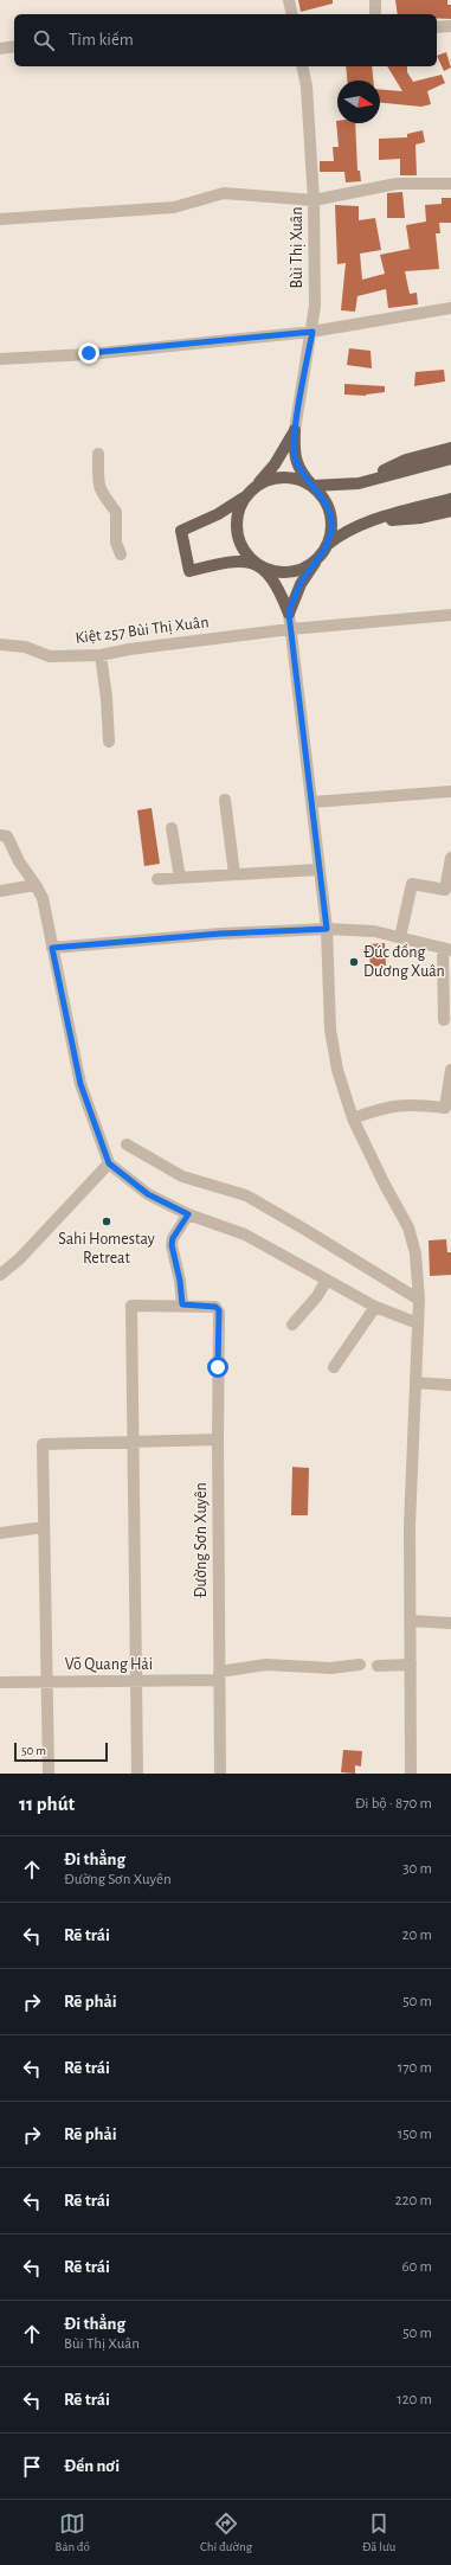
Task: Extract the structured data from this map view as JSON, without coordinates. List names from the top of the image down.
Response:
{
  "streets": {
    "street": [
      "Bùi Thị Xuân",
      "Kiệt 257 Bùi Thị Xuân",
      "Đường Sơn Xuyên",
      "Võ Quang Hải"
    ]
  },
  "crossings": [
    ["Đường Sơn Xuyên", "Võ Quang Hải"]
  ],
  "places": ["Đúc đồng Dương Xuân", "Sahi Homestay Retreat"],
  "scale_bar": "50 m",
  "north": "right",
  "page": {
    "search": "Tìm kiếm",
    "scale": "50 m",
    "heading": ["11 phút", "Đi bộ · 870 m"],
    "list": [
      ["Đi thẳng", "Đường Sơn Xuyên", "30 m"],
      ["Rẽ trái", "20 m"],
      ["Rẽ phải", "50 m"],
      ["Rẽ trái", "170 m"],
      ["Rẽ phải", "150 m"],
      ["Rẽ trái", "220 m"],
      ["Rẽ trái", "60 m"],
      ["Đi thẳng", "Bùi Thị Xuân", "50 m"],
      ["Rẽ trái", "120 m"],
      "Đến nơi"
    ],
    "nav": ["Bản đồ", "Chỉ đường", "Đã lưu"]
  }
}
